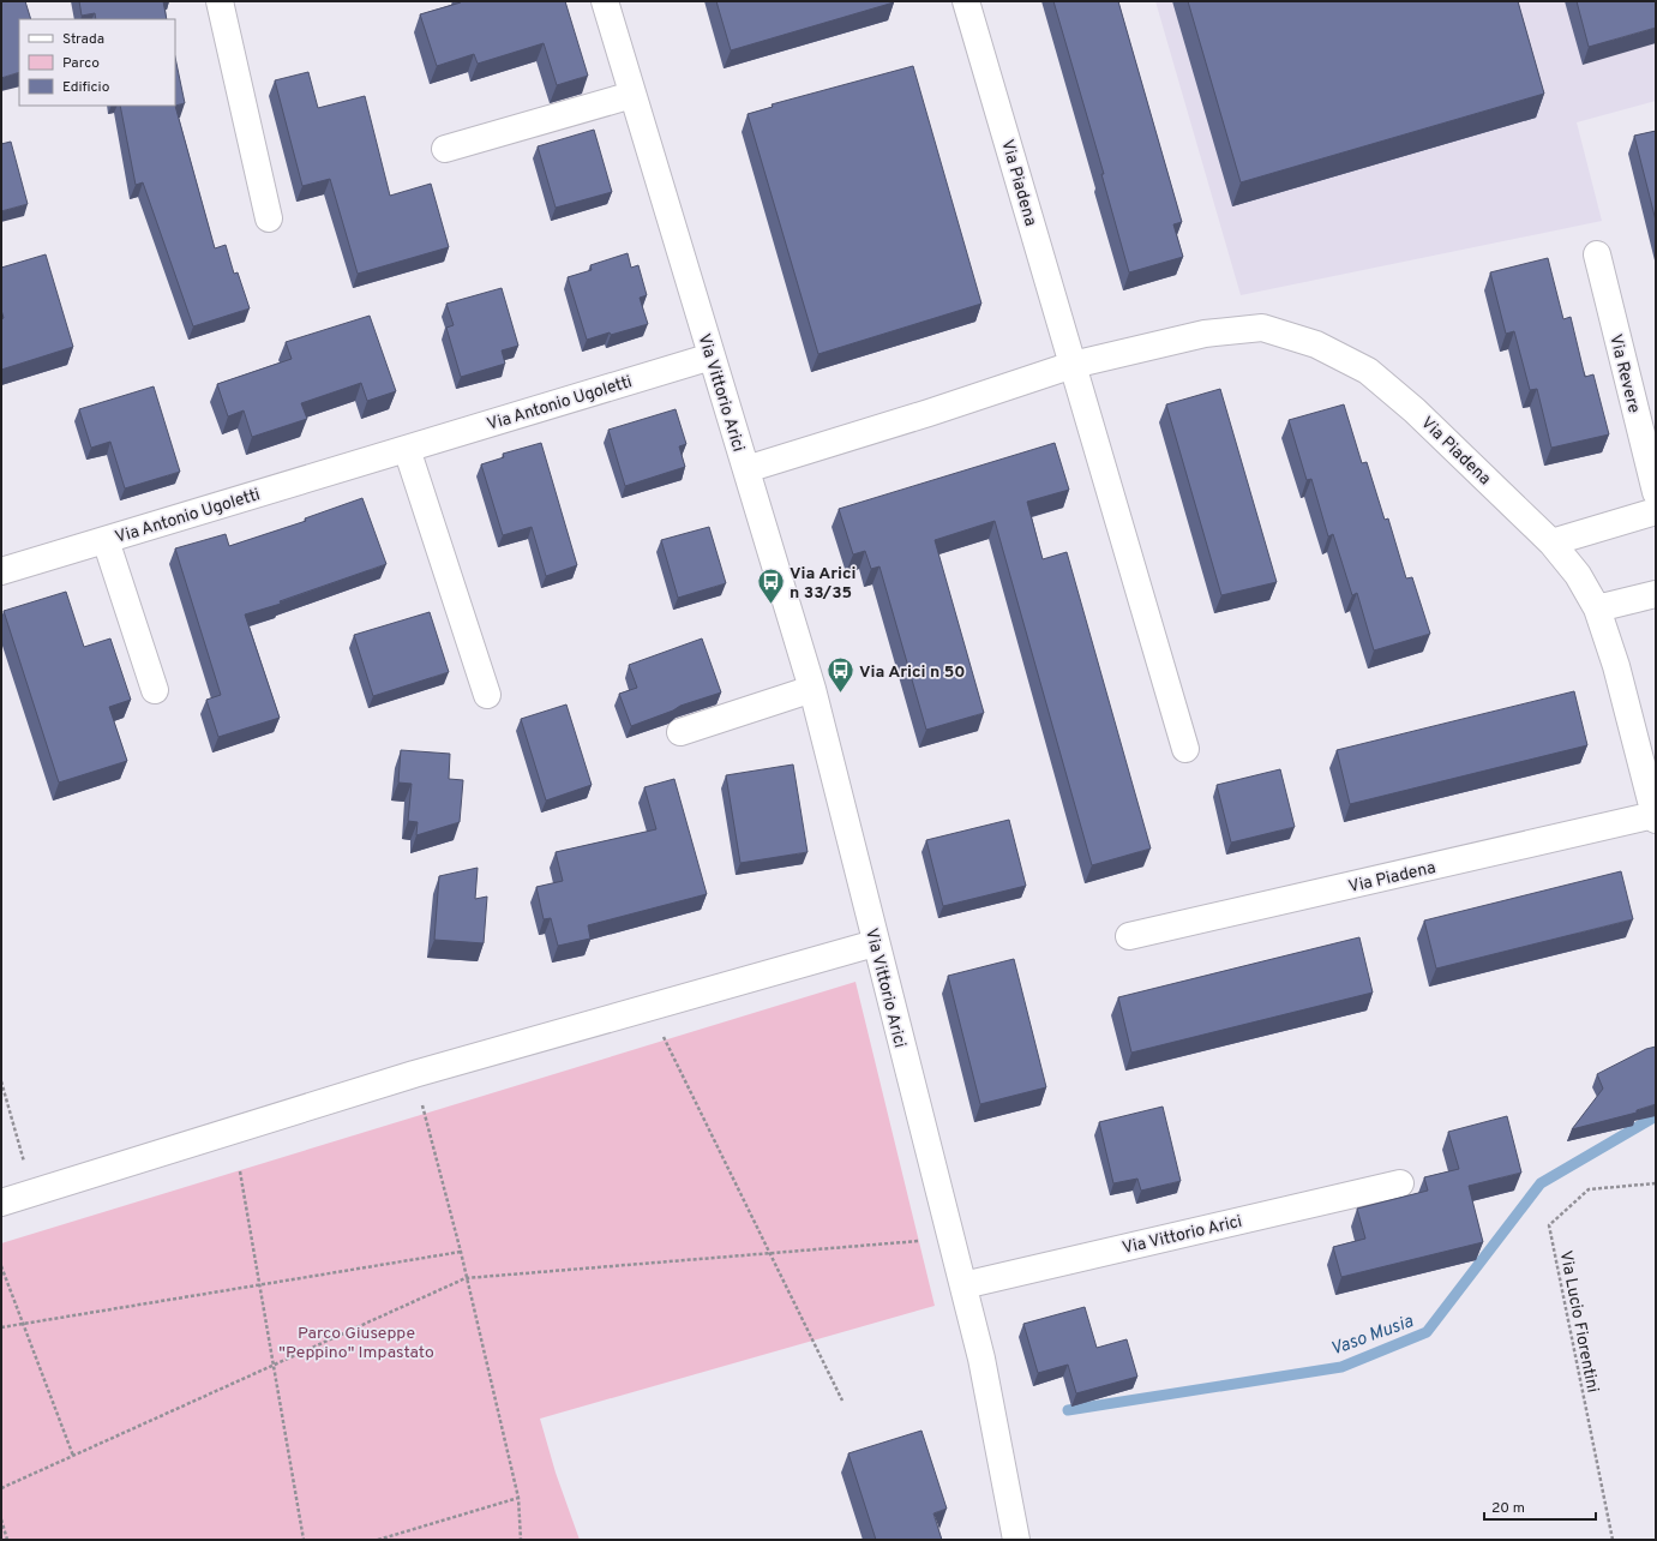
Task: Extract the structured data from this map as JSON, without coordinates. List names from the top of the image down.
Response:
{
  "streets": {
    "street": [
      "Via Piadena",
      "Via Revere",
      "Via Vittorio Arici",
      "Via Antonio Ugoletti"
    ],
    "path": ["Via Lucio Fiorentini"]
  },
  "crossings": [
    ["Via Piadena", "Via Vittorio Arici"],
    ["Via Vittorio Arici", "Via Antonio Ugoletti"]
  ],
  "water": ["Vaso Musia"],
  "parks": ["Parco Giuseppe \"Peppino\" Impastato"],
  "places": {
    "bus stop": ["Via Arici n 33/35", "Via Arici n 50"]
  },
  "legend": ["Strada", "Parco", "Edificio"],
  "scale_bar": "20 m"
}
